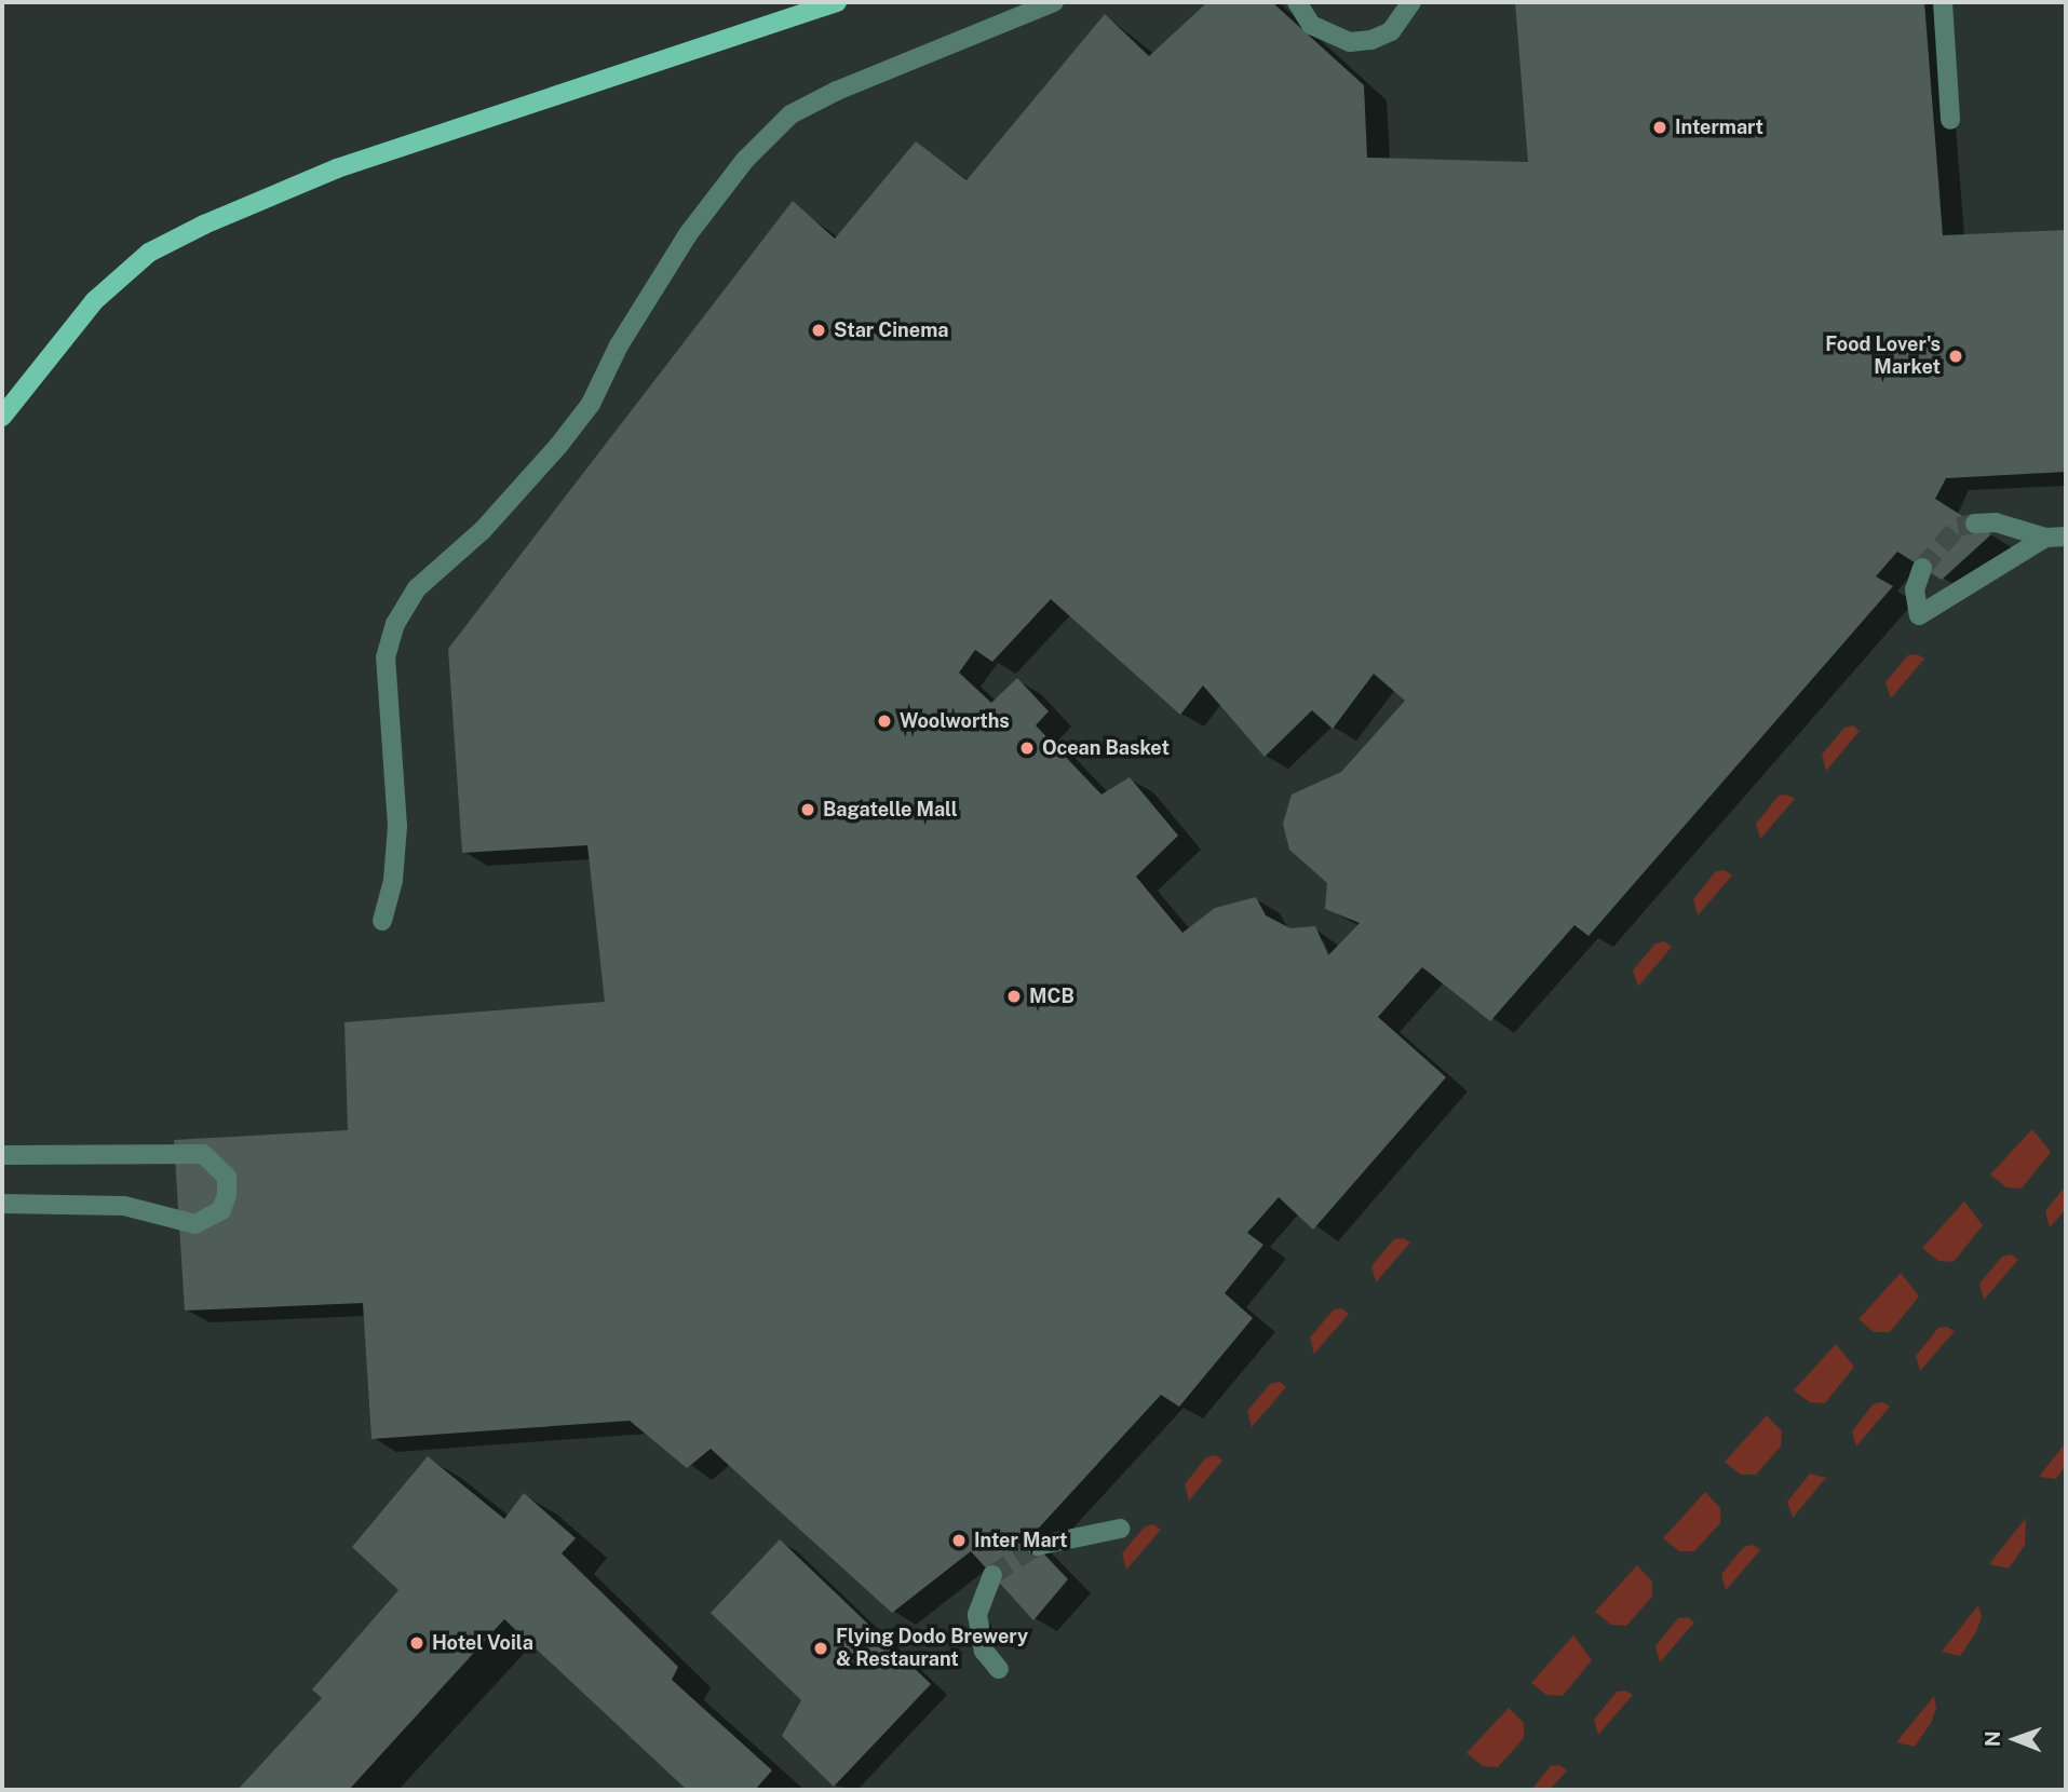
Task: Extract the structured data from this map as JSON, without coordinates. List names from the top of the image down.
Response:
{
  "places": [
    "Intermart",
    "Star Cinema",
    "Food Lover's Market",
    "Woolworths",
    "Ocean Basket",
    "Bagatelle Mall",
    "MCB",
    "Inter Mart",
    "Hotel Voila",
    "Flying Dodo Brewery & Restaurant"
  ],
  "north": "left"
}
